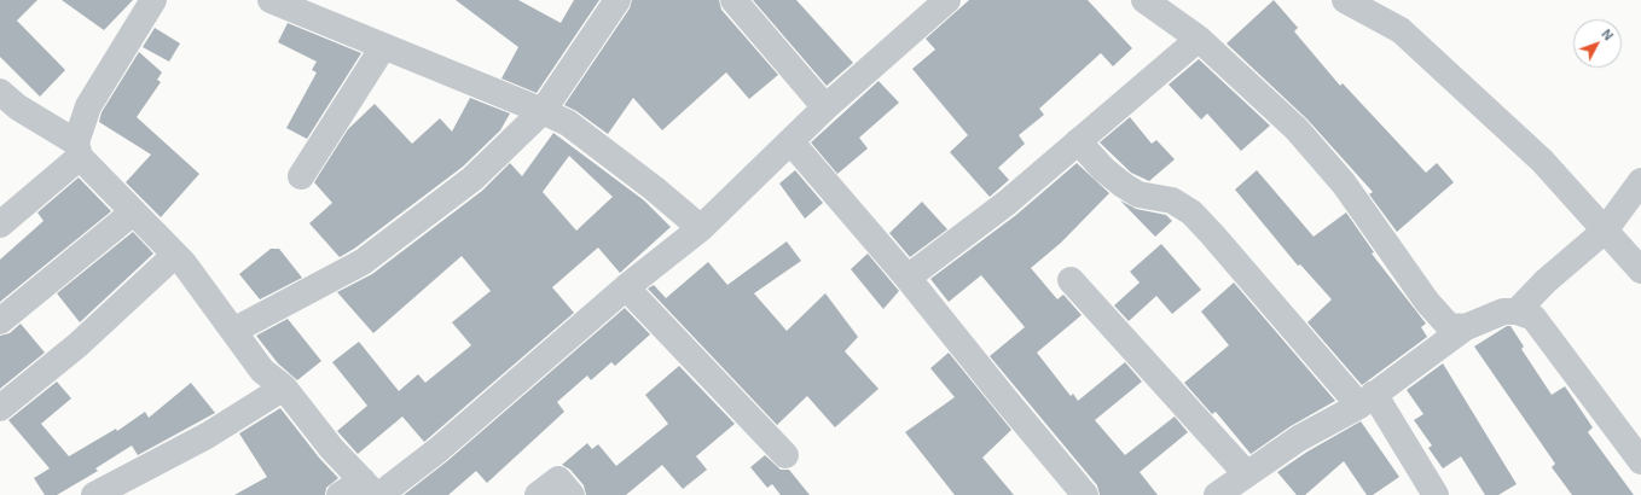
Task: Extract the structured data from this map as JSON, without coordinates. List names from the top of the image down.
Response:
{
  "north": "top right"
}
